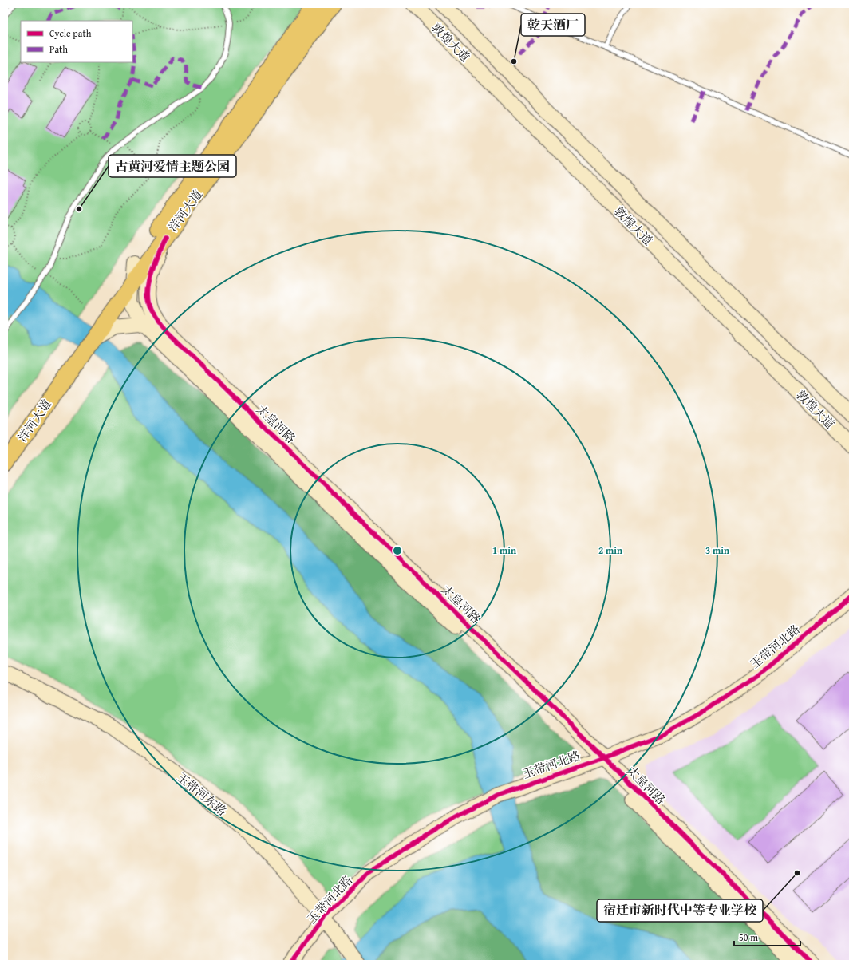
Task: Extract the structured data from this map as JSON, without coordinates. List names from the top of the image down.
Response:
{
  "streets": {
    "main road": ["洋河大道"],
    "street": [
      "敦煌大道",
      "太皇河路",
      "玉带河北路",
      "玉带河东路"
    ]
  },
  "crossings": [
    ["洋河大道", "太皇河路"],
    ["太皇河路", "玉带河北路"],
    ["玉带河北路", "玉带河东路"]
  ],
  "places": ["乾天酒厂", "古黄河爱情主题公园", "宿迁市新时代中等专业学校"],
  "legend": ["Cycle path", "Path"],
  "scale_bar": "50 m",
  "rings": ["1 min", "2 min", "3 min"]
}
